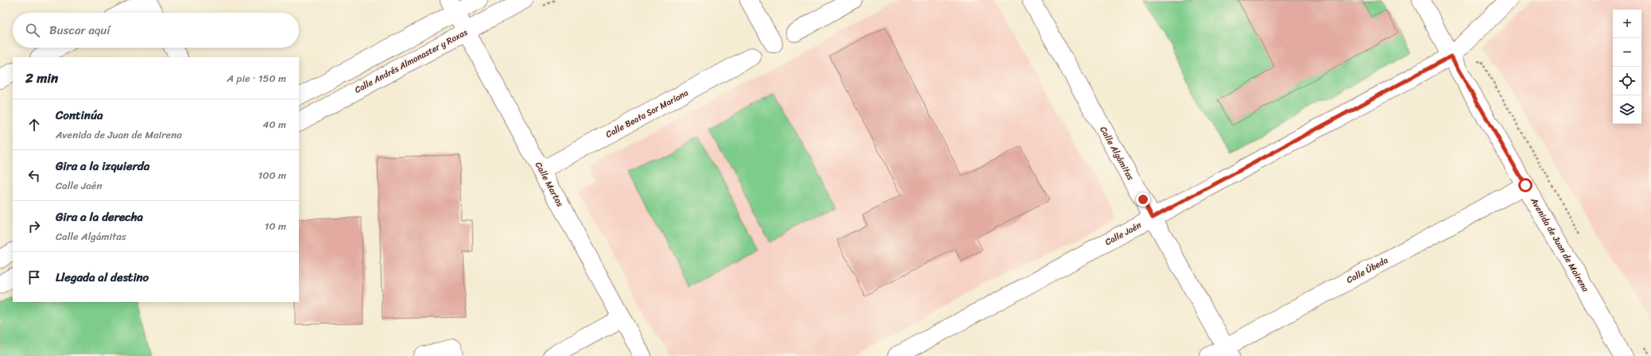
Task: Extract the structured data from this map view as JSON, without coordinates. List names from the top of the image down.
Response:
{
  "streets": {
    "street": [
      "Calle Andrés Almonaster y Roxas",
      "Calle Beata Sor Mariana",
      "Calle Algámitas",
      "Calle Martos",
      "Calle Jaén",
      "Avenida de Juan de Mairena",
      "Calle Úbeda"
    ]
  },
  "crossings": [
    ["Calle Andrés Almonaster y Roxas", "Calle Martos"],
    ["Calle Beata Sor Mariana", "Calle Martos"],
    ["Calle Algámitas", "Calle Jaén"],
    ["Calle Algámitas", "Calle Úbeda"],
    ["Calle Jaén", "Avenida de Juan de Mairena"],
    ["Avenida de Juan de Mairena", "Calle Úbeda"]
  ],
  "page": {
    "map_buttons": ["+", "−"],
    "search": "Buscar aquí",
    "heading": ["2 min", "A pie · 150 m"],
    "list": [
      ["Continúa", "Avenida de Juan de Mairena", "40 m"],
      ["Gira a la izquierda", "Calle Jaén", "100 m"],
      ["Gira a la derecha", "Calle Algámitas", "10 m"],
      "Llegada al destino"
    ]
  }
}
